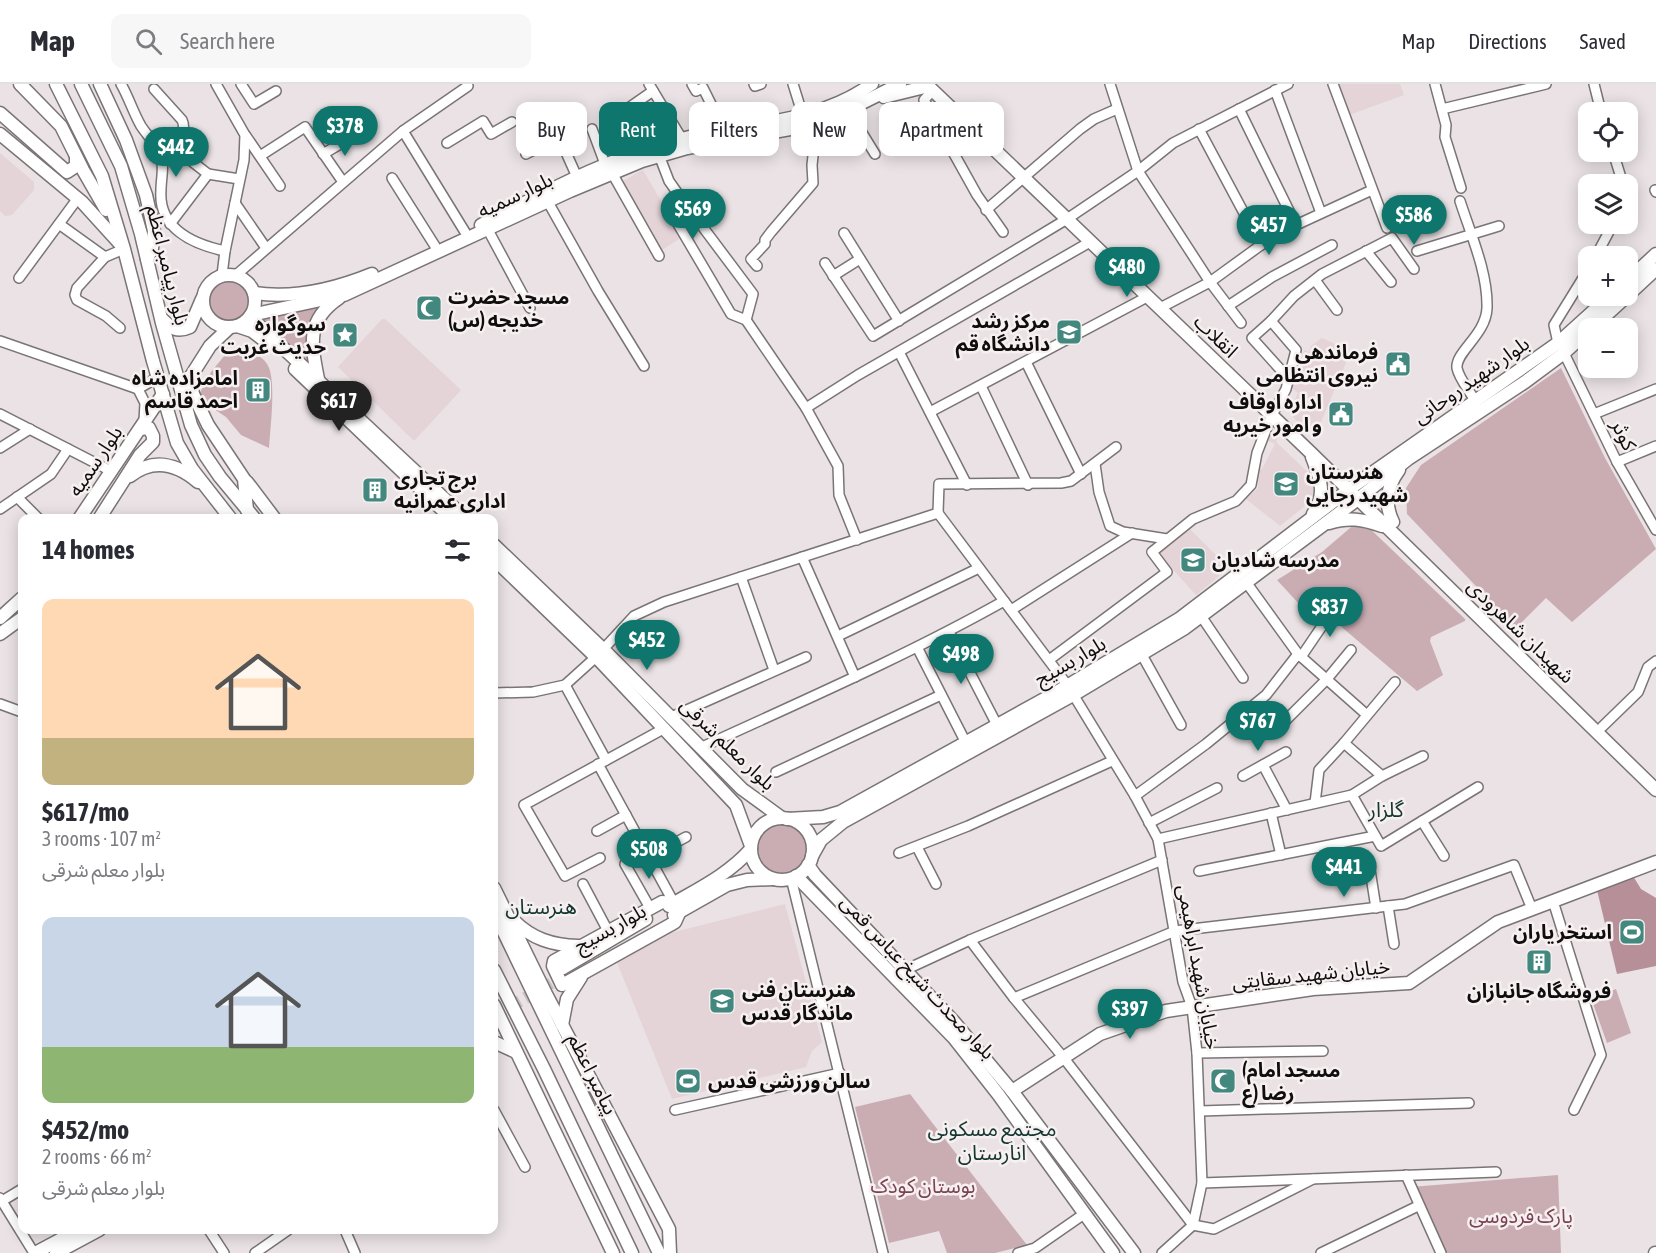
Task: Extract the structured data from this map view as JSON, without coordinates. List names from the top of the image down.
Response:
{
  "streets": {
    "main road": [
      "بلوار سمیه",
      "بلوار پیامبر اعظم",
      "انقلاب",
      "بلوار شهید روحانی",
      "شهیدان شاهرودی",
      "بلوار بسیج",
      "بلوار معلم شرقی",
      "خیابان شهید سقایتی",
      "بلوار محدث شیخ عباس قمی",
      "پیامبر اعظم"
    ],
    "street": ["کوثر", "خیابان شهید ابراهیمی"]
  },
  "crossings": [
    ["بلوار سمیه", "بلوار پیامبر اعظم"],
    ["انقلاب", "بلوار شهید روحانی"],
    ["انقلاب", "شهیدان شاهرودی"],
    ["انقلاب", "بلوار بسیج"],
    ["بلوار شهید روحانی", "کوثر"],
    ["بلوار شهید روحانی", "شهیدان شاهرودی"],
    ["بلوار شهید روحانی", "بلوار بسیج"],
    ["شهیدان شاهرودی", "بلوار بسیج"],
    ["بلوار بسیج", "بلوار معلم شرقی"],
    ["بلوار بسیج", "خیابان شهید ابراهیمی"],
    ["بلوار بسیج", "بلوار محدث شیخ عباس قمی"],
    ["بلوار معلم شرقی", "بلوار محدث شیخ عباس قمی"],
    ["خیابان شهید ابراهیمی", "خیابان شهید سقایتی"]
  ],
  "districts": ["گلزار", "هنرستان", "مجتمع مسکونی انارستان"],
  "parks": ["بوستان کودک", "پارک فردوسی"],
  "places": {
    "mosque": ["مسجد حضرت خدیجه (س)", "(مسجد امام رضا (ع"],
    "school or university": [
      "مرکز رشد دانشگاه قم",
      "هنرستان شهید رجایی",
      "مدرسه شادیان",
      "هنرستان فنی ماندگار قدس"
    ],
    "place": ["سوگواره حدیث غربت"],
    "public building": ["فرماندهی نیروی انتظامی", "اداره اوقاف و امور خیریه"],
    "building": ["امامزاده شاه احمد قاسم", "برج تجاری اداری عمرانیه", "فروشگاه جانبازان"],
    "sports": ["استخر یاران", "سالن ورزشی قدس"]
  },
  "page": {
    "header": "Map",
    "search": "Search here",
    "nav": ["Map", "Directions", "Saved"],
    "map_buttons": ["+", "−"],
    "chip": [
      "Buy",
      "Rent",
      "Filters",
      "New",
      "Apartment"
    ],
    "price": [
      "$378",
      "$442",
      "$569",
      "$586",
      "$457",
      "$480",
      "$617",
      "$837",
      "$452",
      "$498",
      "$767",
      "$508",
      "$441",
      "$397"
    ],
    "heading": "14 homes",
    "list": [
      {
        "name": "$617/mo",
        "note": "3 rooms · 107 m² · بلوار معلم شرقی"
      },
      {
        "name": "$452/mo",
        "note": "2 rooms · 66 m² · بلوار معلم شرقی"
      }
    ]
  }
}
